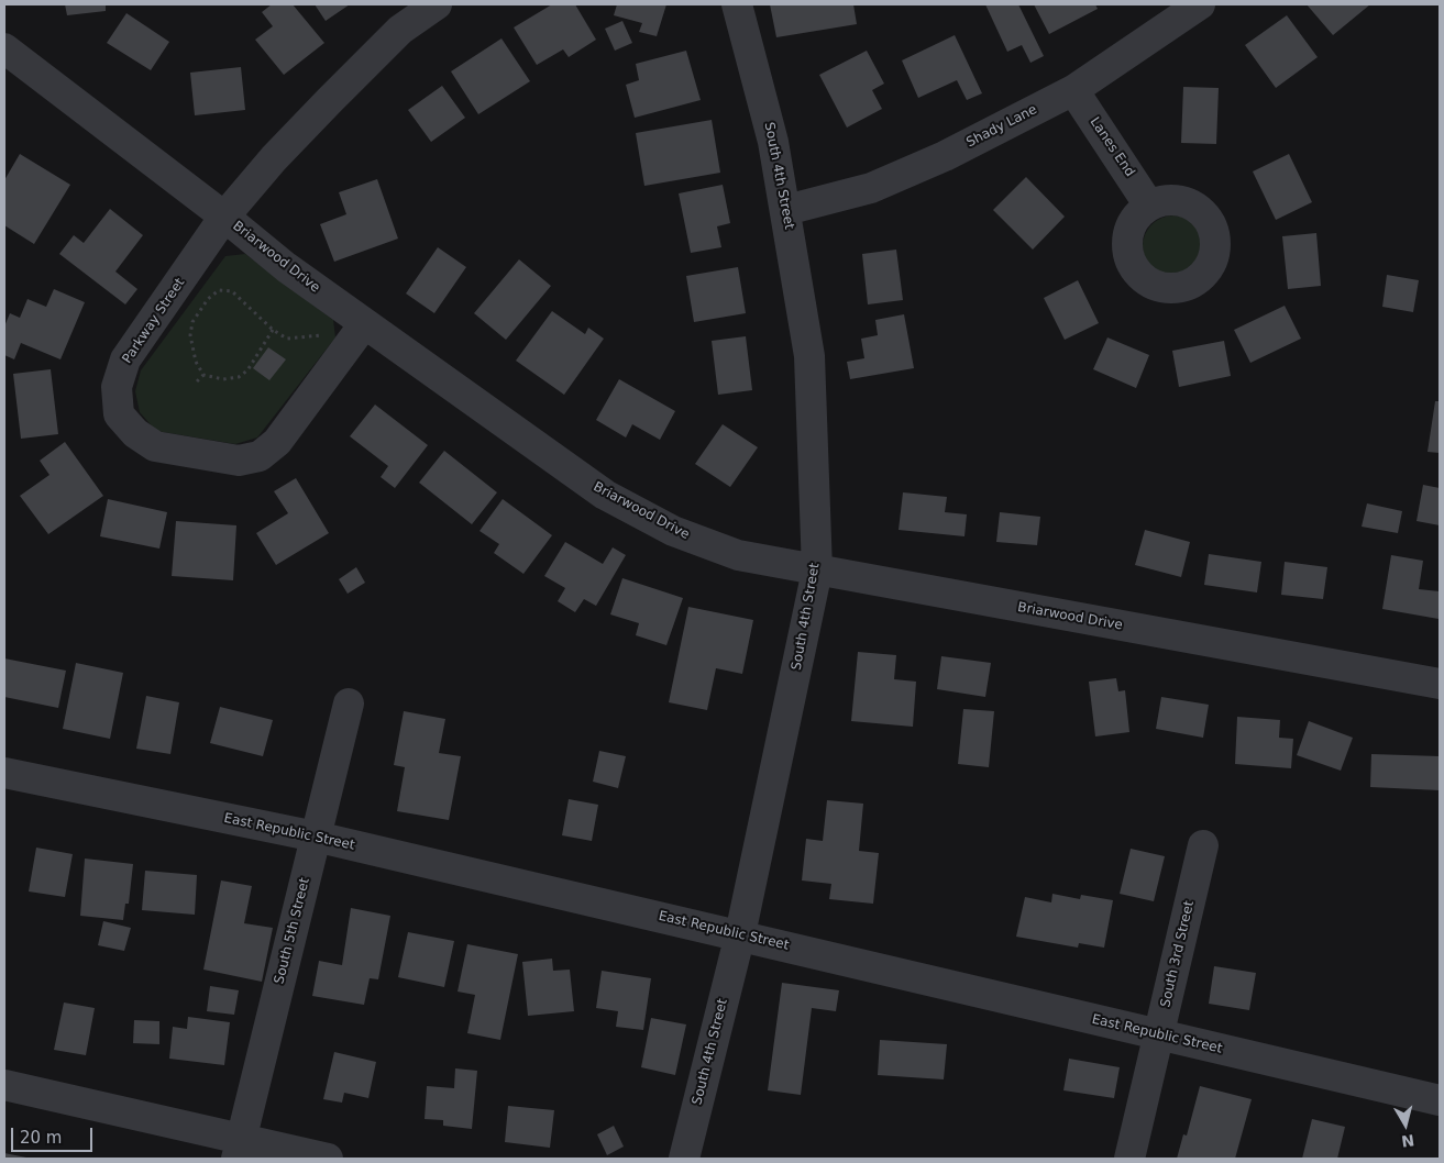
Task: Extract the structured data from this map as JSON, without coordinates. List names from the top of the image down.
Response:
{
  "streets": {
    "street": [
      "Shady Lane",
      "Lanes End",
      "South 4th Street",
      "Briarwood Drive",
      "Parkway Street",
      "East Republic Street",
      "South 5th Street",
      "South 3rd Street"
    ]
  },
  "crossings": [
    ["Shady Lane", "Lanes End"],
    ["Shady Lane", "South 4th Street"],
    ["South 4th Street", "Briarwood Drive"],
    ["South 4th Street", "East Republic Street"],
    ["Briarwood Drive", "Parkway Street"],
    ["East Republic Street", "South 5th Street"],
    ["East Republic Street", "South 3rd Street"]
  ],
  "scale_bar": "20 m",
  "north": "bottom"
}
